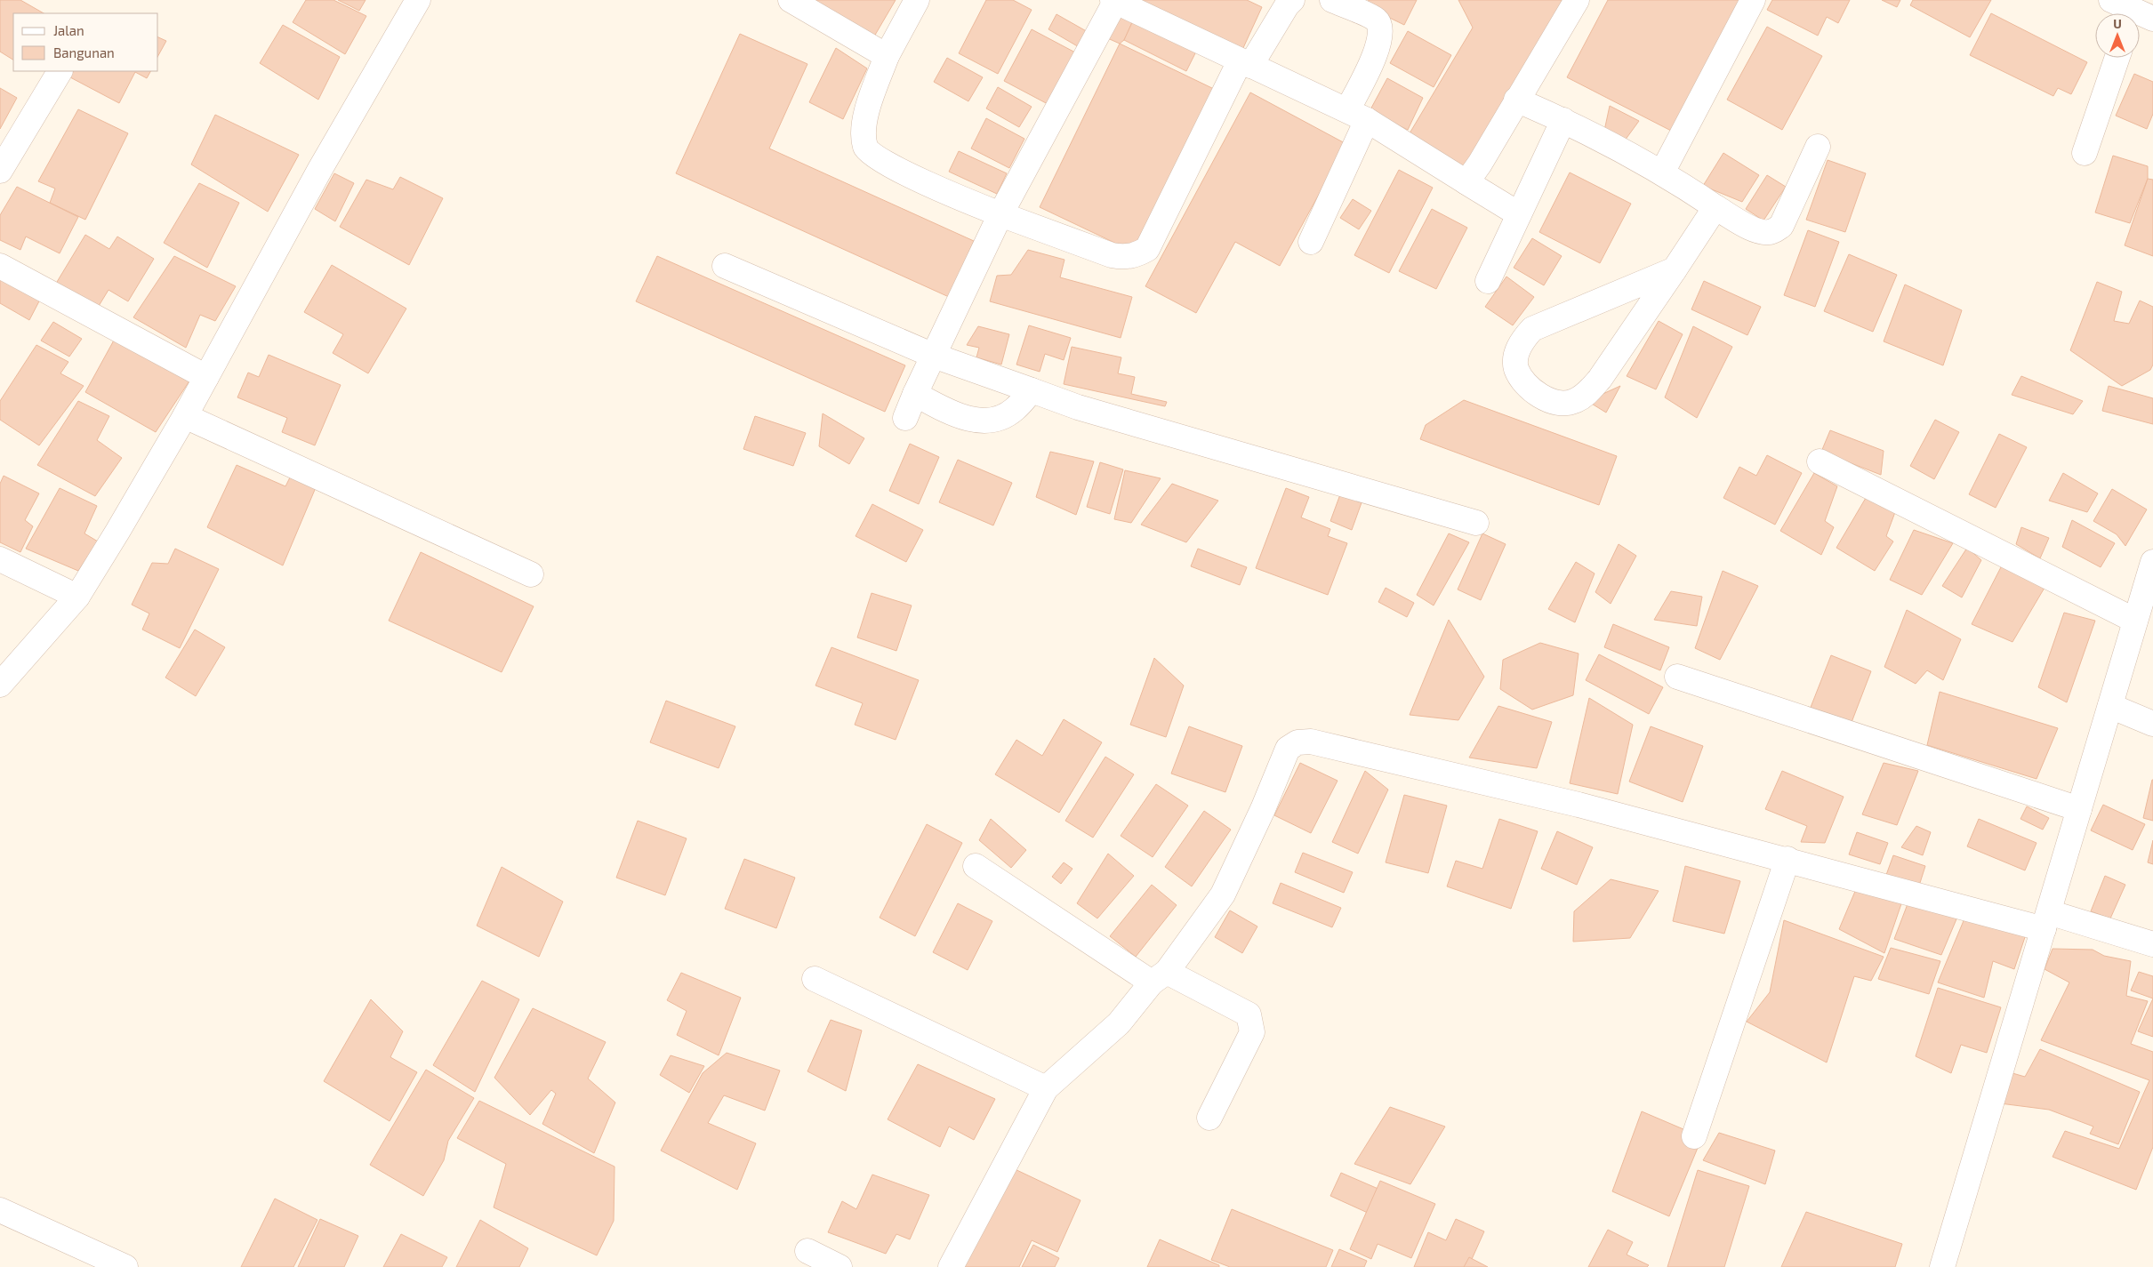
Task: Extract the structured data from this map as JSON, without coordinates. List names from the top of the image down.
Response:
{
  "legend": ["Jalan", "Bangunan"],
  "north": "top"
}
